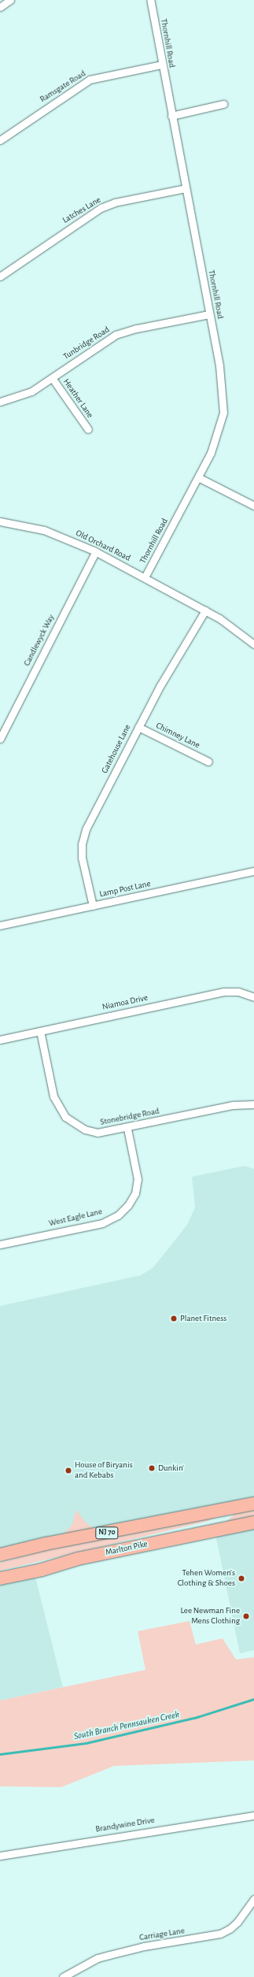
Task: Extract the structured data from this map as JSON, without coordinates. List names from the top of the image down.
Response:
{
  "streets": {
    "highway": ["NJ 70", "Marlton Pike"],
    "street": [
      "Thornhill Road",
      "Ramsgate Road",
      "Latches Lane",
      "Tunbridge Road",
      "Heather Lane",
      "Old Orchard Road",
      "Candlewyck Way",
      "Chimney Lane",
      "Gatehouse Lane",
      "Lamp Post Lane",
      "Niamoa Drive",
      "Stonebridge Road",
      "West Eagle Lane",
      "Brandywine Drive",
      "Carriage Lane"
    ]
  },
  "crossings": [
    ["Thornhill Road", "Ramsgate Road"],
    ["Thornhill Road", "Latches Lane"],
    ["Thornhill Road", "Tunbridge Road"],
    ["Thornhill Road", "Old Orchard Road"],
    ["Tunbridge Road", "Heather Lane"],
    ["Old Orchard Road", "Candlewyck Way"],
    ["Old Orchard Road", "Gatehouse Lane"],
    ["Chimney Lane", "Gatehouse Lane"],
    ["Gatehouse Lane", "Lamp Post Lane"],
    ["Niamoa Drive", "Stonebridge Road"],
    ["Stonebridge Road", "West Eagle Lane"]
  ],
  "water": ["South Branch Pennsauken Creek"],
  "places": [
    "Planet Fitness",
    "Dunkin'",
    "House of Biryanis and Kebabs",
    "Tehen Women's Clothing & Shoes",
    "Lee Newman Fine Mens Clothing"
  ]
}
